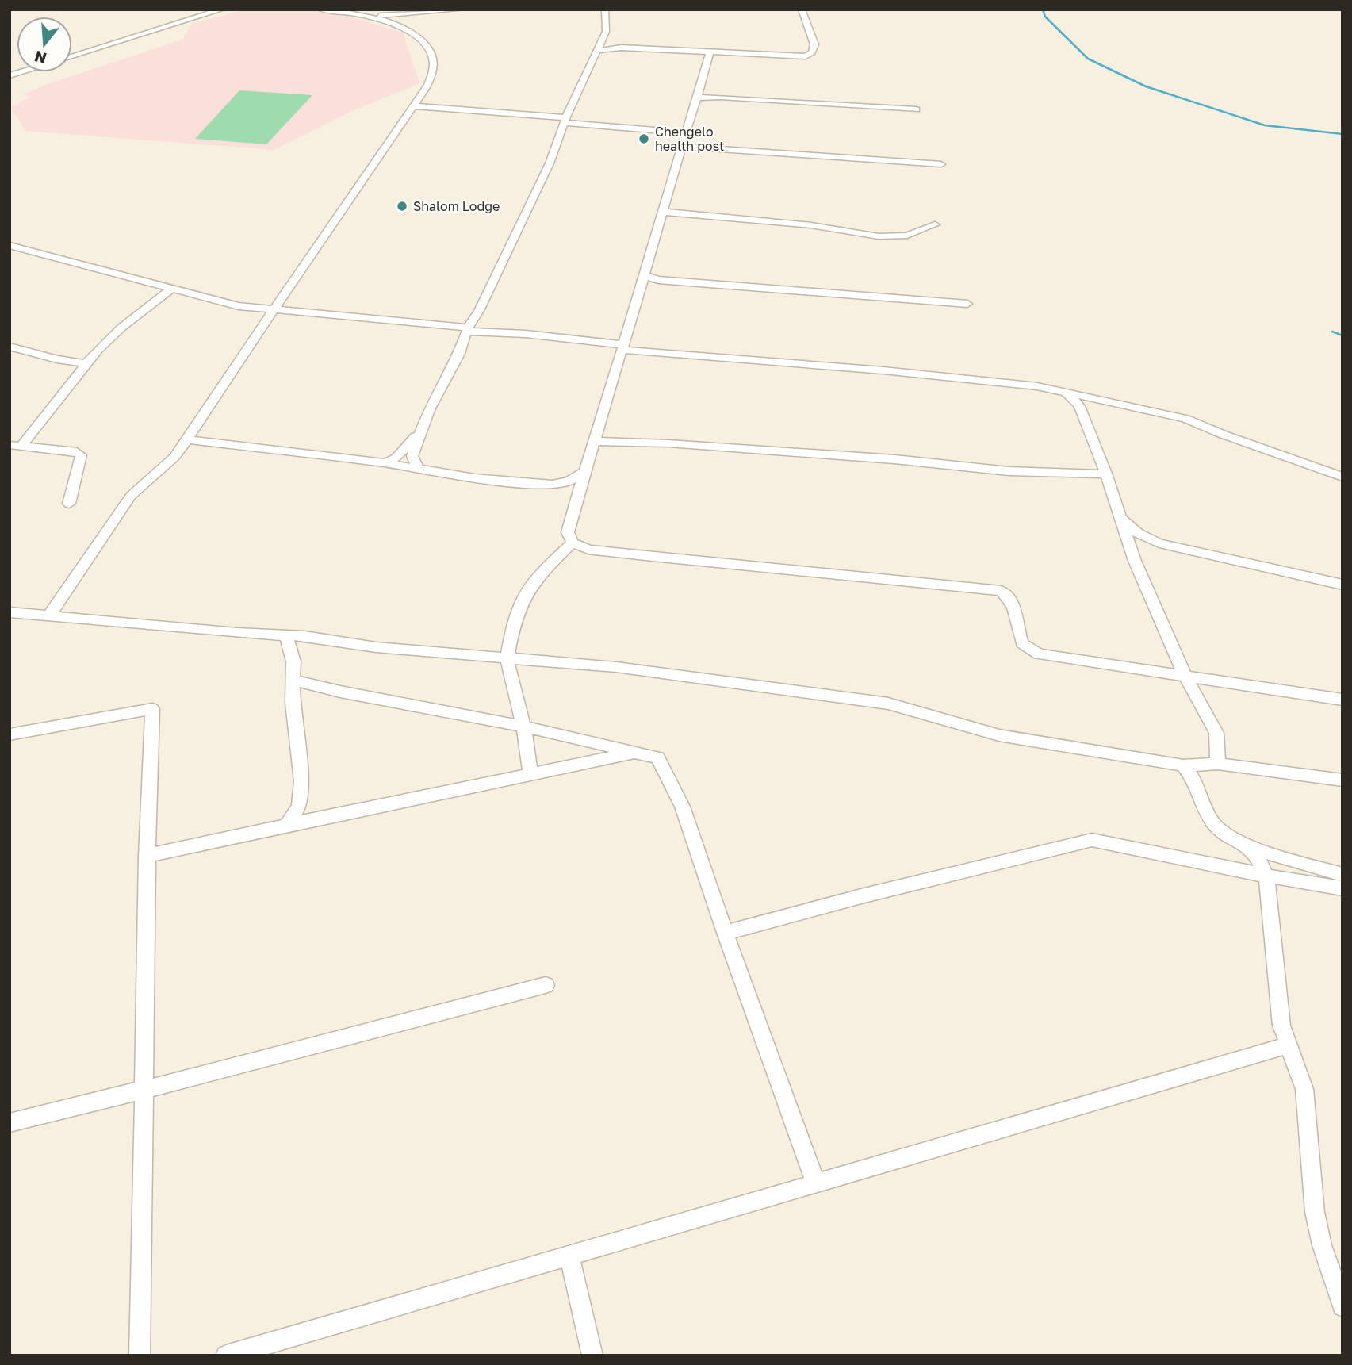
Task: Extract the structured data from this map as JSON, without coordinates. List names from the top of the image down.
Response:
{
  "places": ["Chengelo health post", "Shalom Lodge"],
  "north": "bottom"
}
